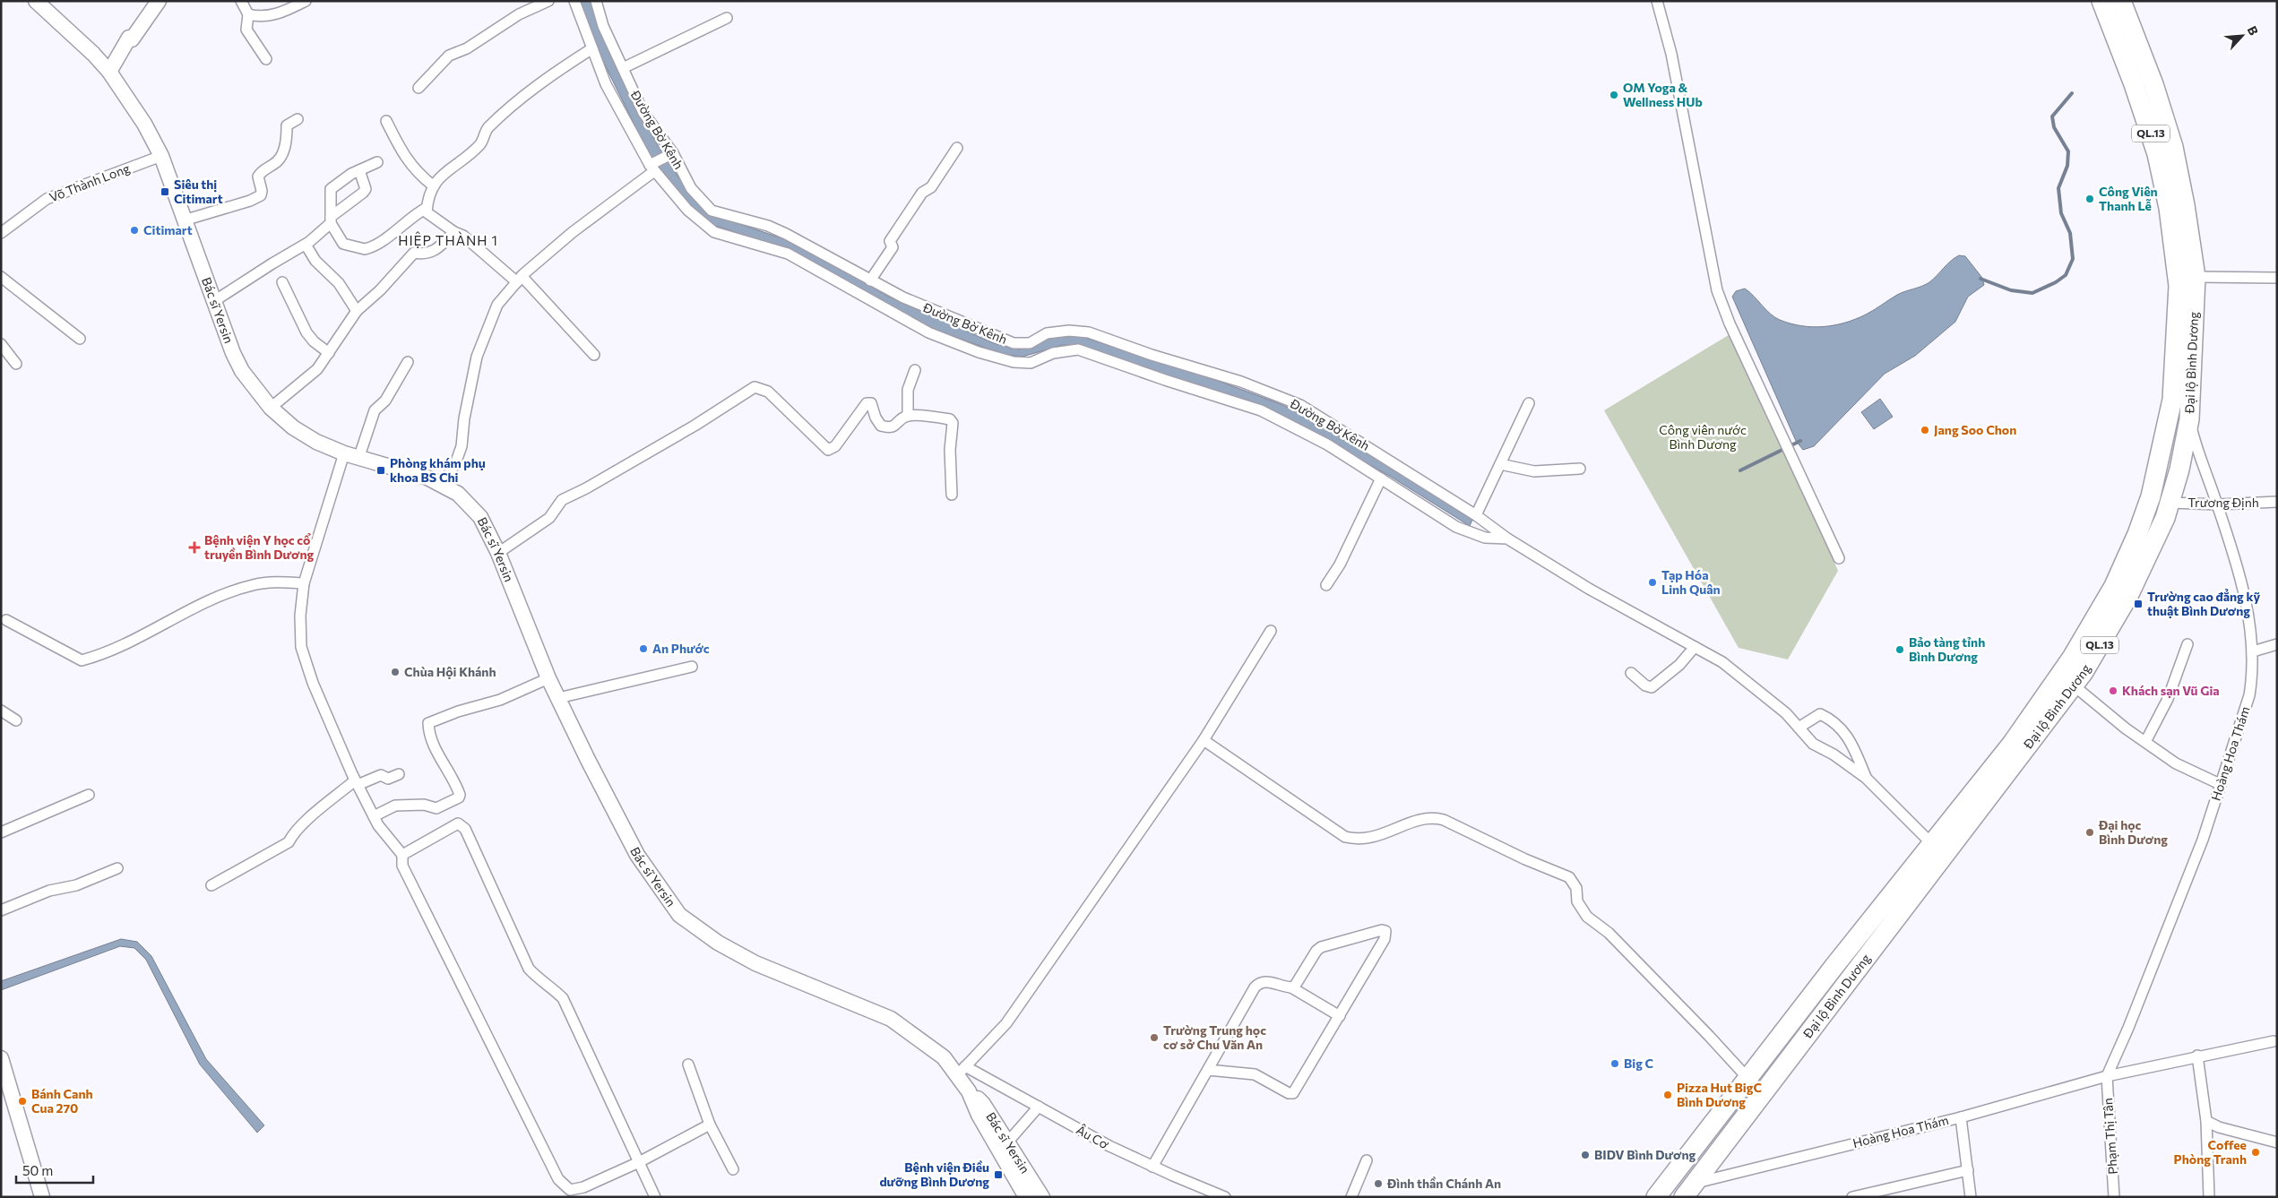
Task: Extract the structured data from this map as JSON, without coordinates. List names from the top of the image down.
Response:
{
  "streets": {
    "highway": ["QL.13", "Đại lộ Bình Dương"],
    "main road": ["Bác sĩ Yersin"],
    "street": [
      "Đường Bờ Kênh",
      "Võ Thành Long",
      "Trương Định",
      "Hoàng Hoa Thám",
      "Phạm Thị Tân",
      "Âu Cơ"
    ]
  },
  "crossings": [
    ["Võ Thành Long", "Bác sĩ Yersin"],
    ["Bác sĩ Yersin", "Âu Cơ"],
    ["Đại lộ Bình Dương", "Trương Định"],
    ["Đại lộ Bình Dương", "Hoàng Hoa Thám"],
    ["Trương Định", "Hoàng Hoa Thám"],
    ["Hoàng Hoa Thám", "Phạm Thị Tân"]
  ],
  "districts": ["HIỆP THÀNH 1"],
  "parks": ["Công viên nước Bình Dương"],
  "places": {
    "other": [
      "OM Yoga & Wellness HUb",
      "Công Viên Thanh Lễ",
      "Citimart",
      "Jang Soo Chon",
      "Tạp Hóa Linh Quân",
      "An Phước",
      "Bảo tàng tỉnh Bình Dương",
      "Chùa Hội Khánh",
      "Khách sạn Vũ Gia",
      "Đại học Bình Dương",
      "Trường Trung học cơ sở Chu Văn An",
      "Big C",
      "Pizza Hut BigC Bình Dương",
      "Bánh Canh Cua 270",
      "Coffee Phòng Tranh",
      "BIDV Bình Dương",
      "Đình thần Chánh An"
    ],
    "transit": [
      "Siêu thị Citimart",
      "Phòng khám phụ khoa BS Chi",
      "Trường cao đẳng kỹ thuật Bình Dương",
      "Bệnh viện Điều dưỡng Bình Dương"
    ],
    "health": ["Bệnh viện Y học cổ truyền Bình Dương"]
  },
  "scale_bar": "50 m",
  "north": "top right"
}
